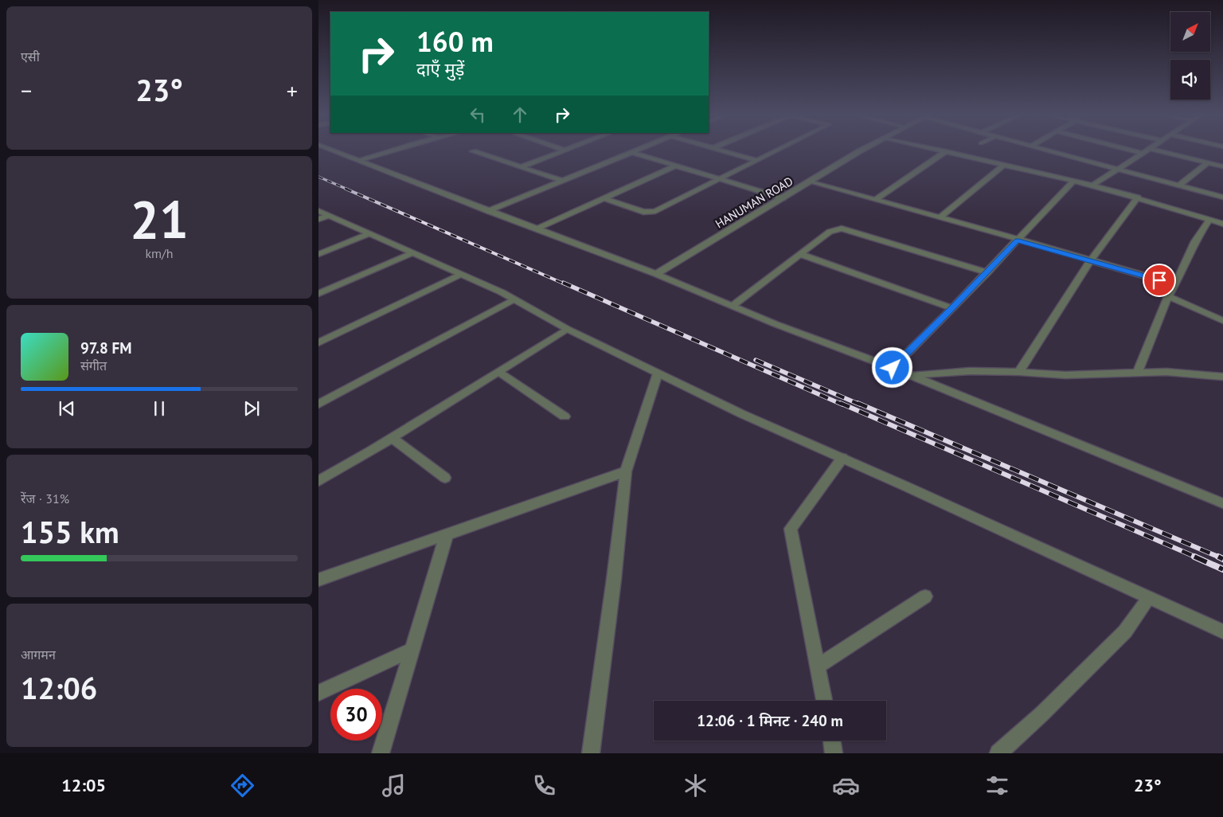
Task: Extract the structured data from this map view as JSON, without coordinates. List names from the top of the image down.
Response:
{
  "streets": {
    "street": ["HANUMAN ROAD"]
  },
  "north": "top right",
  "page": {
    "tile": [
      "एसी",
      ["21", "km/h"],
      ["रेंज · 31%", "155 km"],
      ["आगमन", "12:06"]
    ],
    "turn": ["160 m", "दाएँ मुड़ें"],
    "heat": ["−", "23°", "+"],
    "song": ["97.8 FM", "संगीत"],
    "limit": "30",
    "trip": "12:06 · 1 मिनट · 240 m",
    "tabs": ["12:05", "23°"]
  }
}
